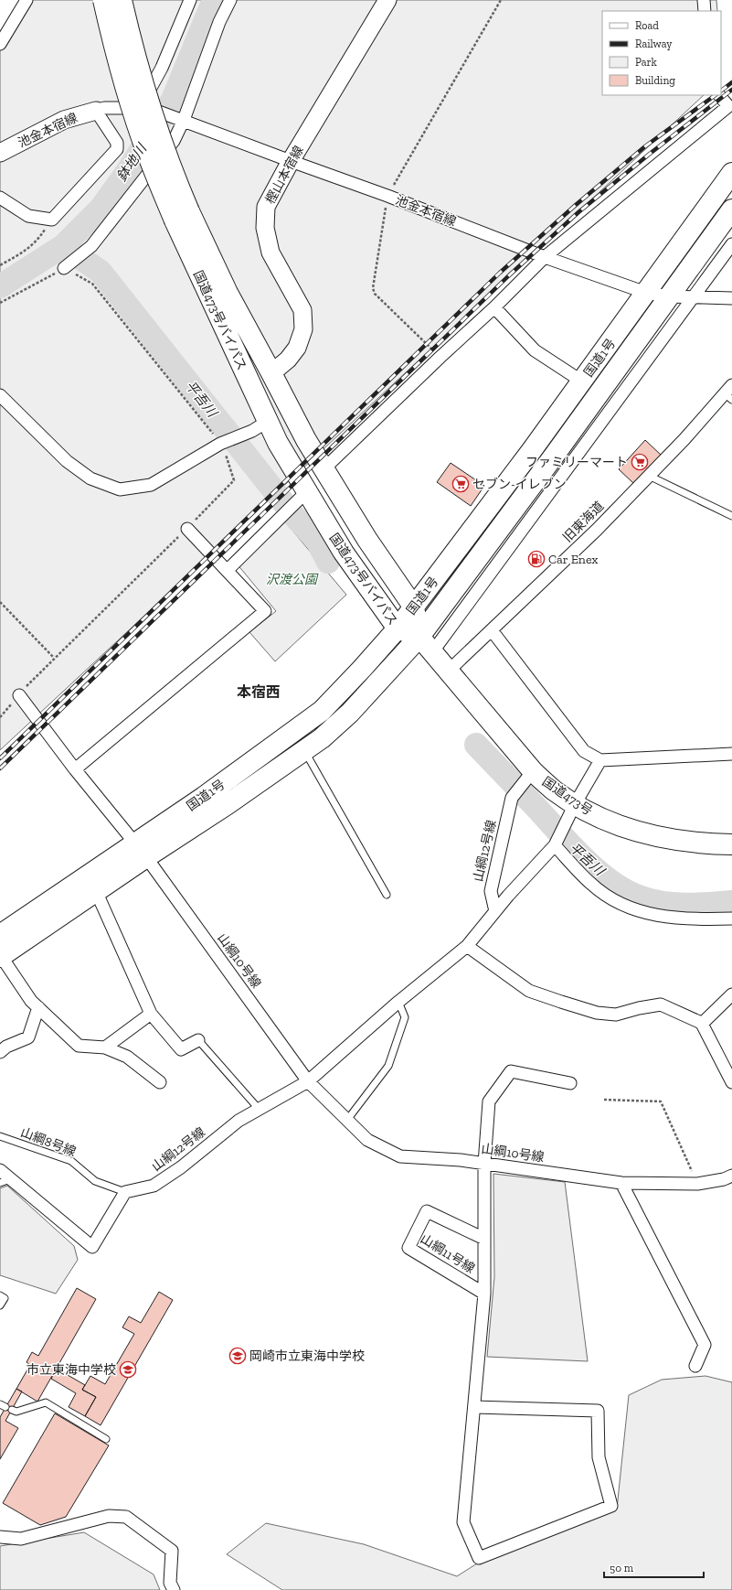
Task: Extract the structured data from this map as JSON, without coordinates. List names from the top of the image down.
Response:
{
  "streets": {
    "highway": ["国道473号バイパス", "国道1号", "国道473号"],
    "street": [
      "池金本宿線",
      "樫山本宿線",
      "旧東海道",
      "山綱12号線",
      "山綱10号線",
      "山綱11号線"
    ],
    "lane": ["山綱8号線"]
  },
  "crossings": [
    ["池金本宿線", "樫山本宿線"],
    ["池金本宿線", "国道1号"],
    ["樫山本宿線", "国道473号バイパス"],
    ["国道473号バイパス", "国道1号"],
    ["国道473号バイパス", "国道473号"],
    ["国道1号", "国道473号"],
    ["国道1号", "山綱10号線"],
    ["旧東海道", "国道473号"],
    ["国道473号", "山綱12号線"],
    ["山綱12号線", "山綱10号線"],
    ["山綱12号線", "山綱8号線"]
  ],
  "districts": ["本宿西"],
  "water": ["鉢地川", "平吾川"],
  "parks": ["沢渡公園"],
  "places": {
    "supermarket": ["ファミリーマート", "セブン-イレブン"],
    "fuel station": ["Car Enex"],
    "school or university": ["岡崎市立東海中学校", "市立東海中学校"]
  },
  "legend": [
    "Road",
    "Railway",
    "Park",
    "Building"
  ],
  "scale_bar": "50 m"
}
